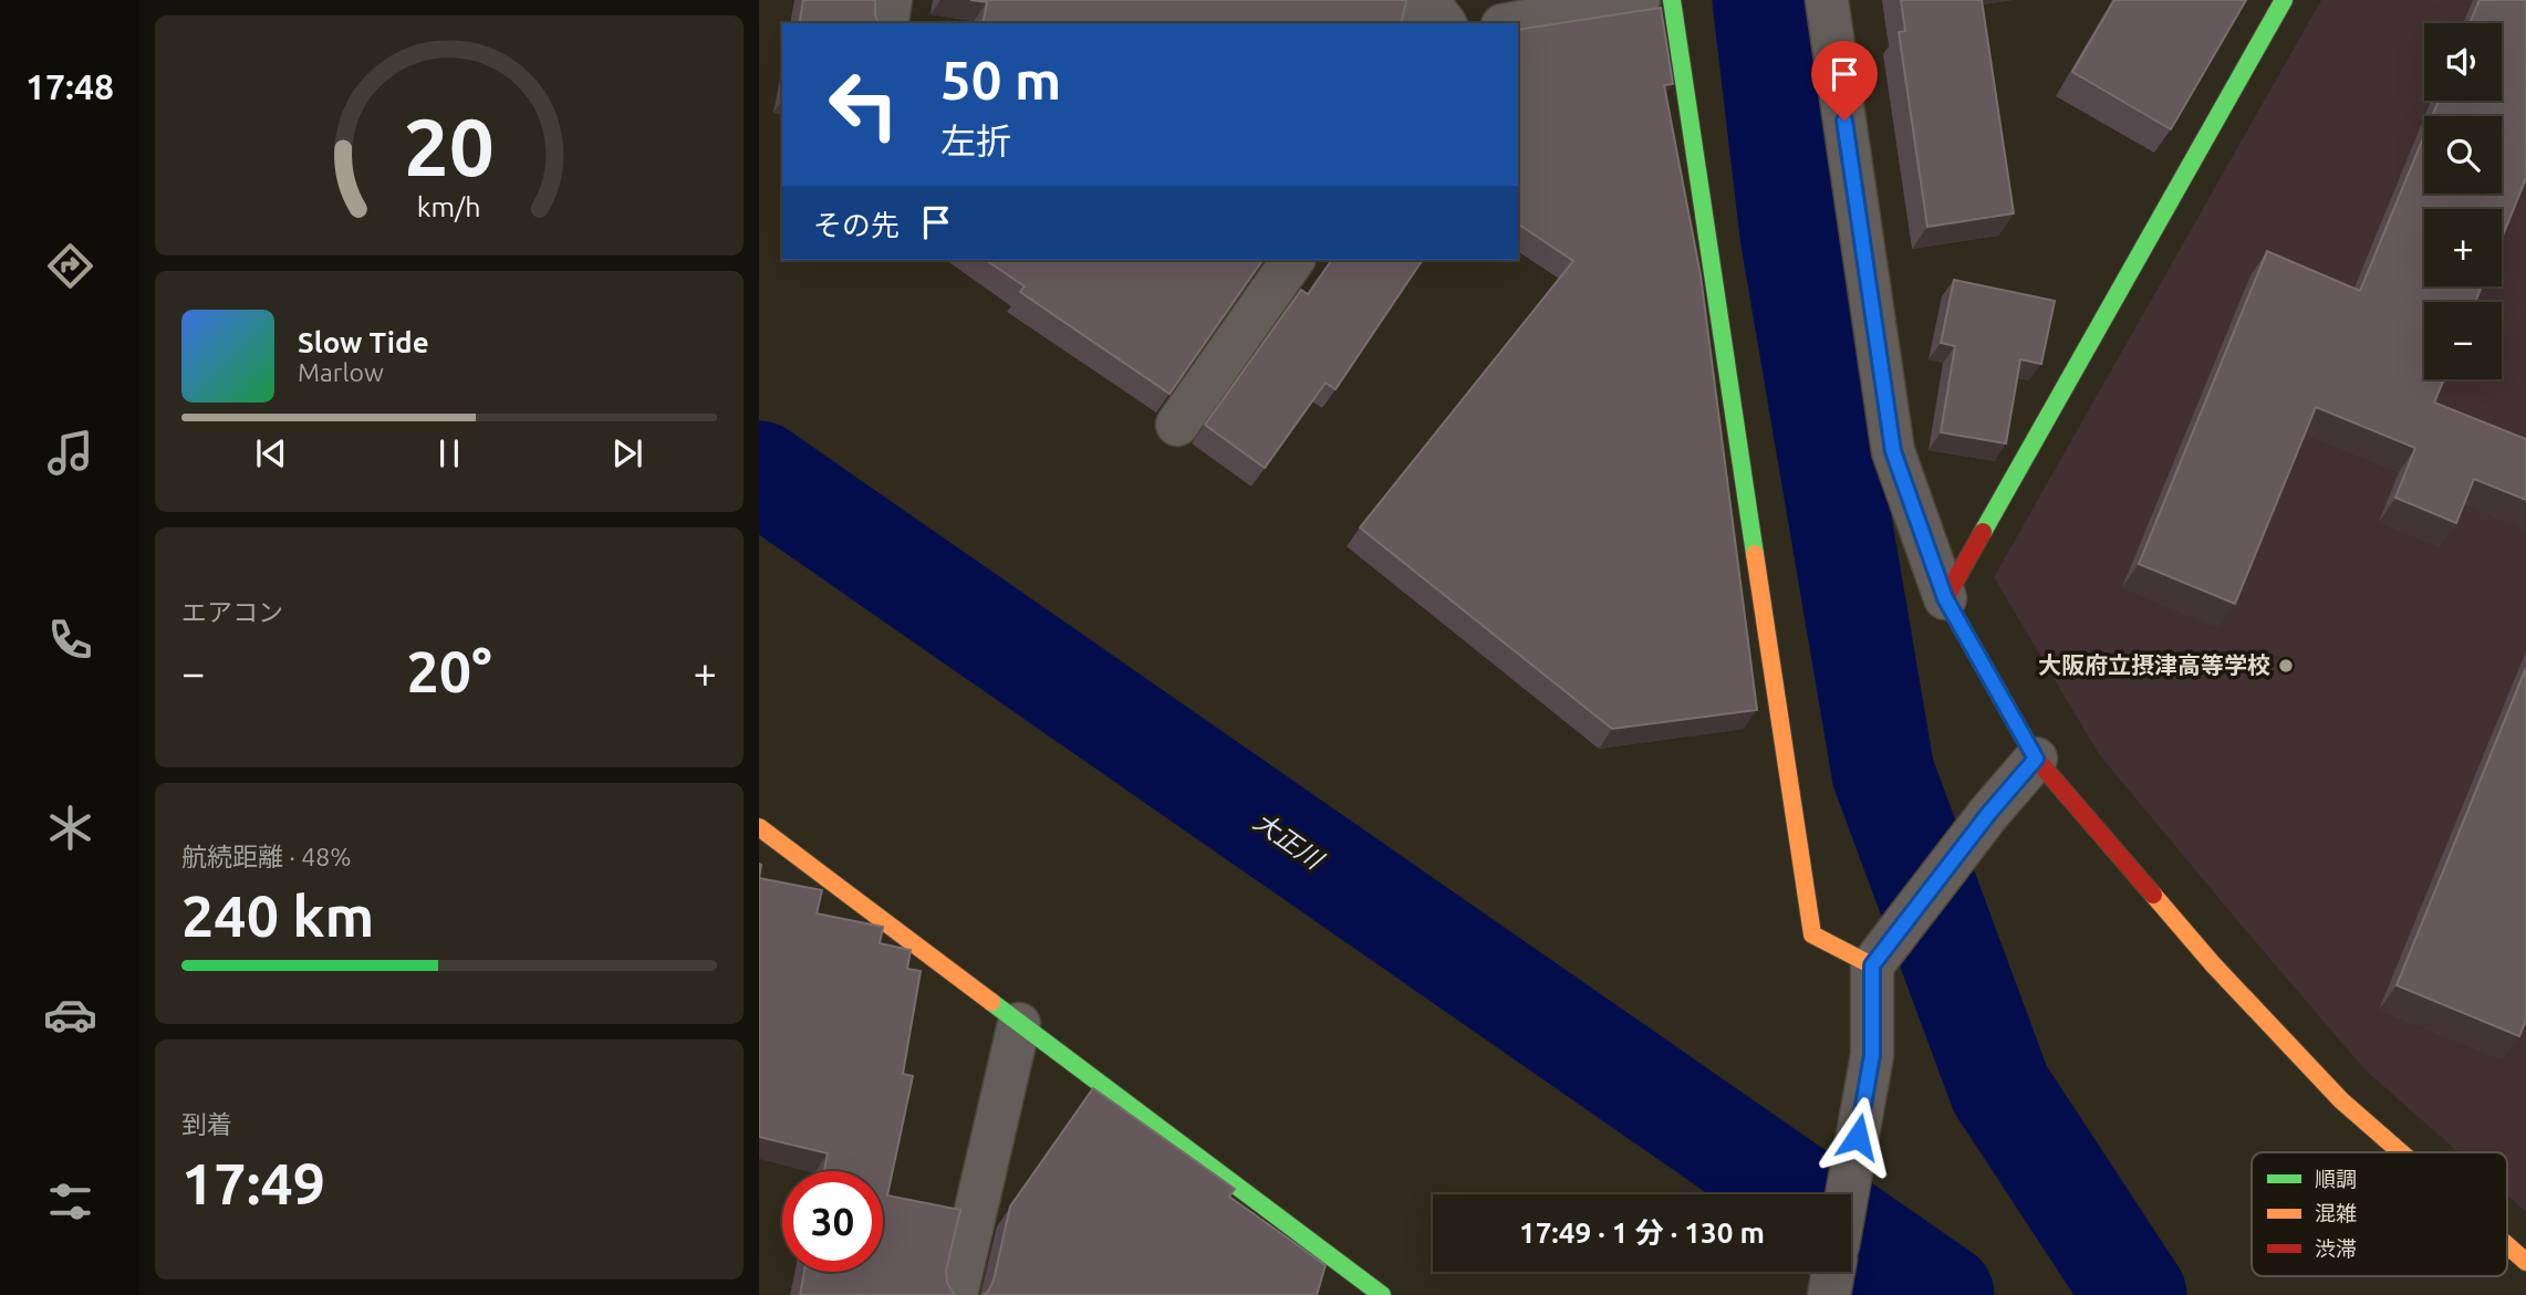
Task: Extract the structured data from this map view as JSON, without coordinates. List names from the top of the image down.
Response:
{
  "water": ["大正川"],
  "places": ["大阪府立摂津高等学校"],
  "legend": ["順調", "混雑", "渋滞"],
  "page": {
    "tabs": "17:48",
    "map_buttons": ["+", "−"],
    "turn": ["50 m", "左折"],
    "then": "その先",
    "song": ["Slow Tide", "Marlow"],
    "tile": [
      "エアコン",
      ["航続距離 · 48%", "240 km"],
      ["到着", "17:49"]
    ],
    "heat": ["−", "20°", "+"],
    "limit": "30",
    "trip": "17:49 · 1 分 · 130 m",
    "gauge": ["20", "km/h"]
  }
}
